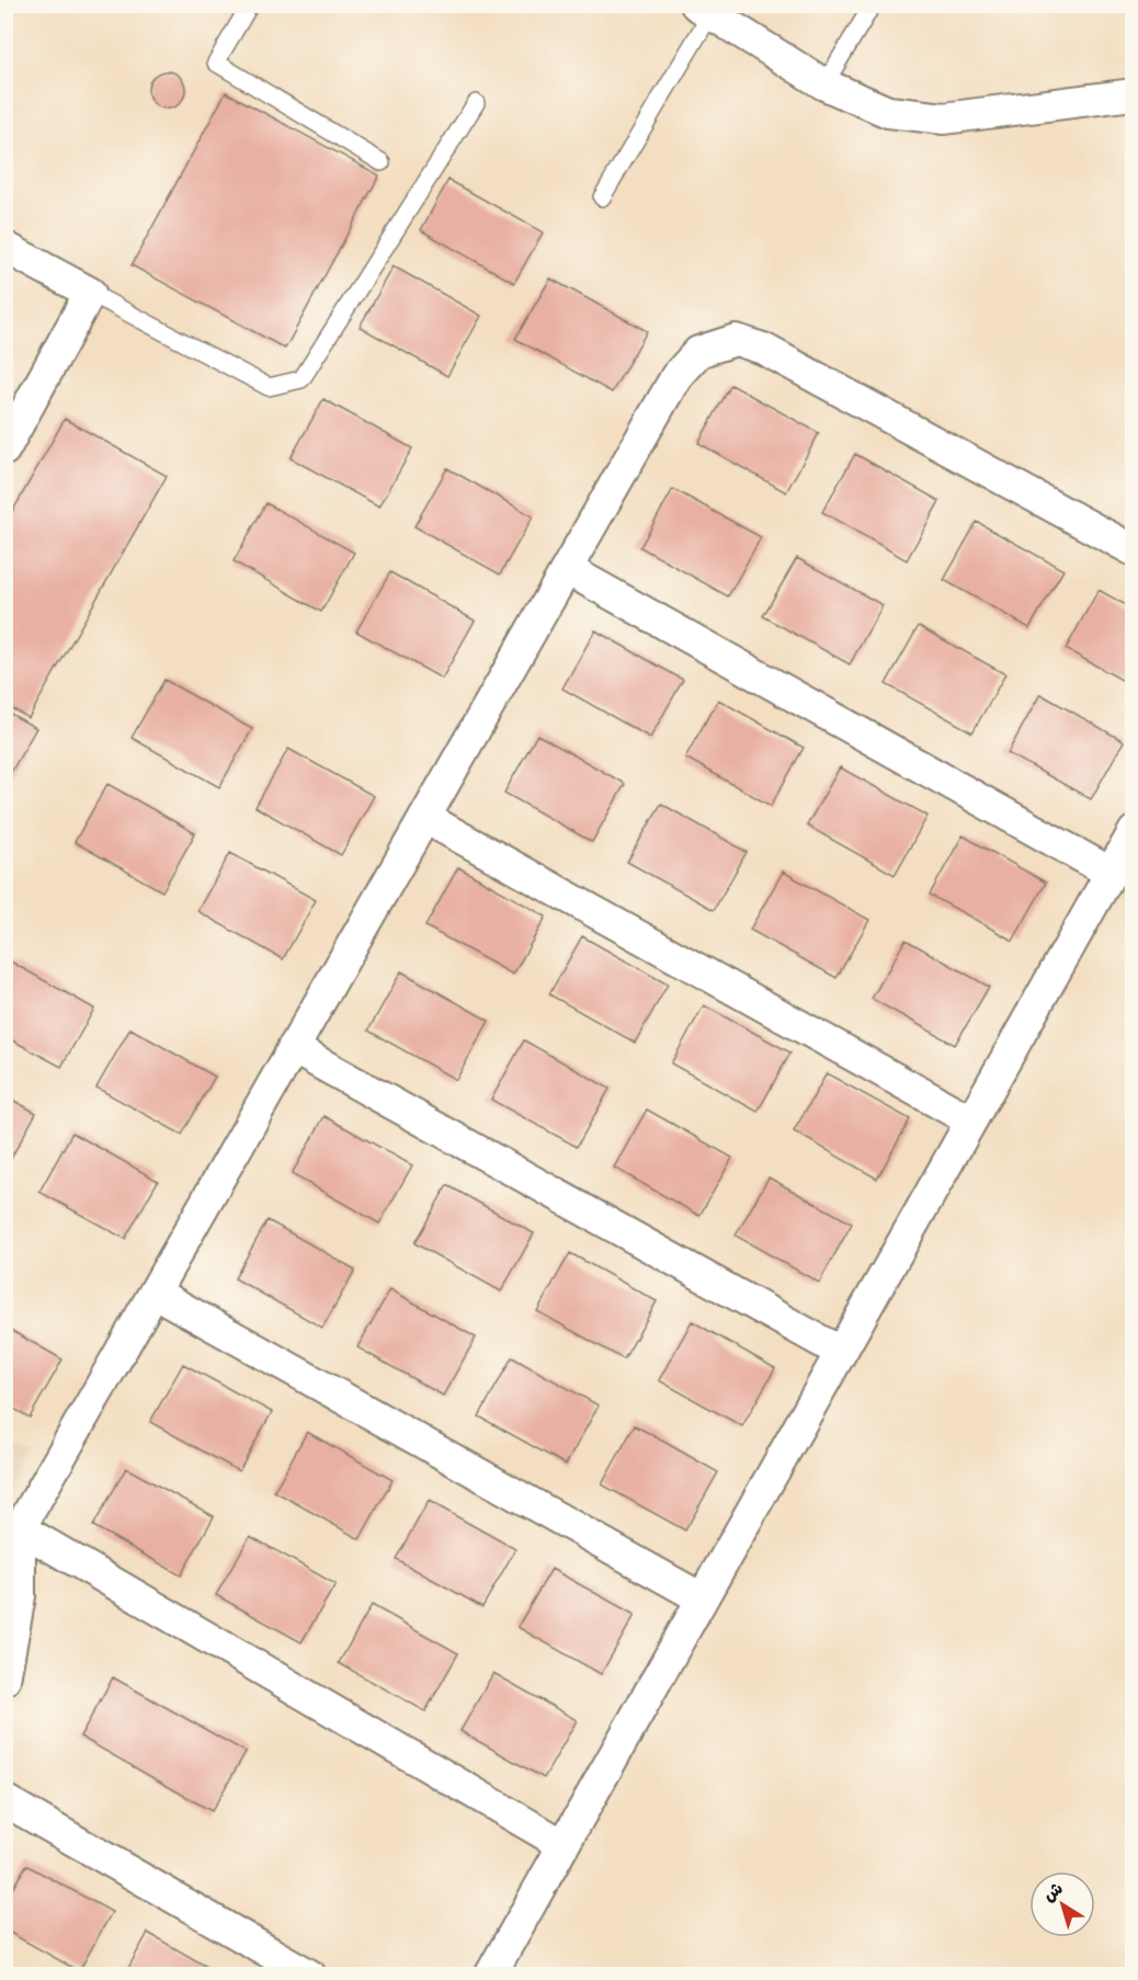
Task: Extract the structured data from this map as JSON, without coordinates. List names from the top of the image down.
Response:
{
  "north": "top left"
}
